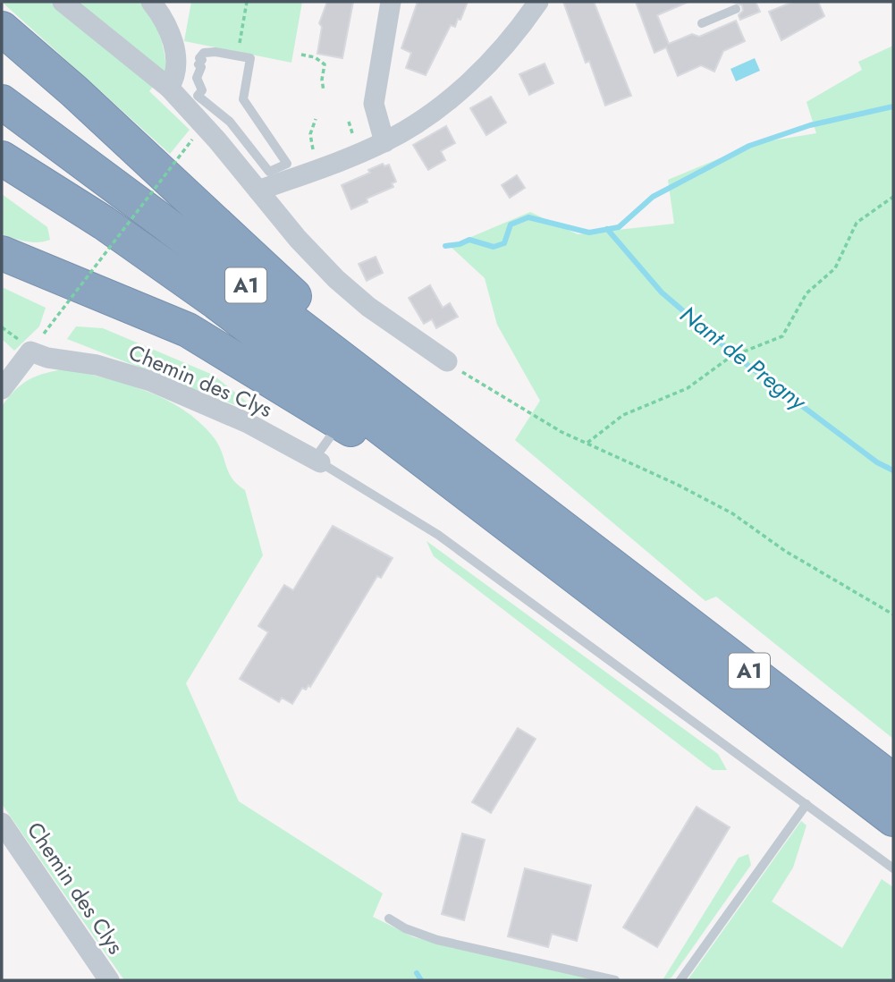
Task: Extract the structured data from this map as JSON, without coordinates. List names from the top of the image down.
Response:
{
  "streets": {
    "highway": ["A1"],
    "street": ["Chemin des Clys"]
  },
  "water": ["Nant de Pregny"]
}
